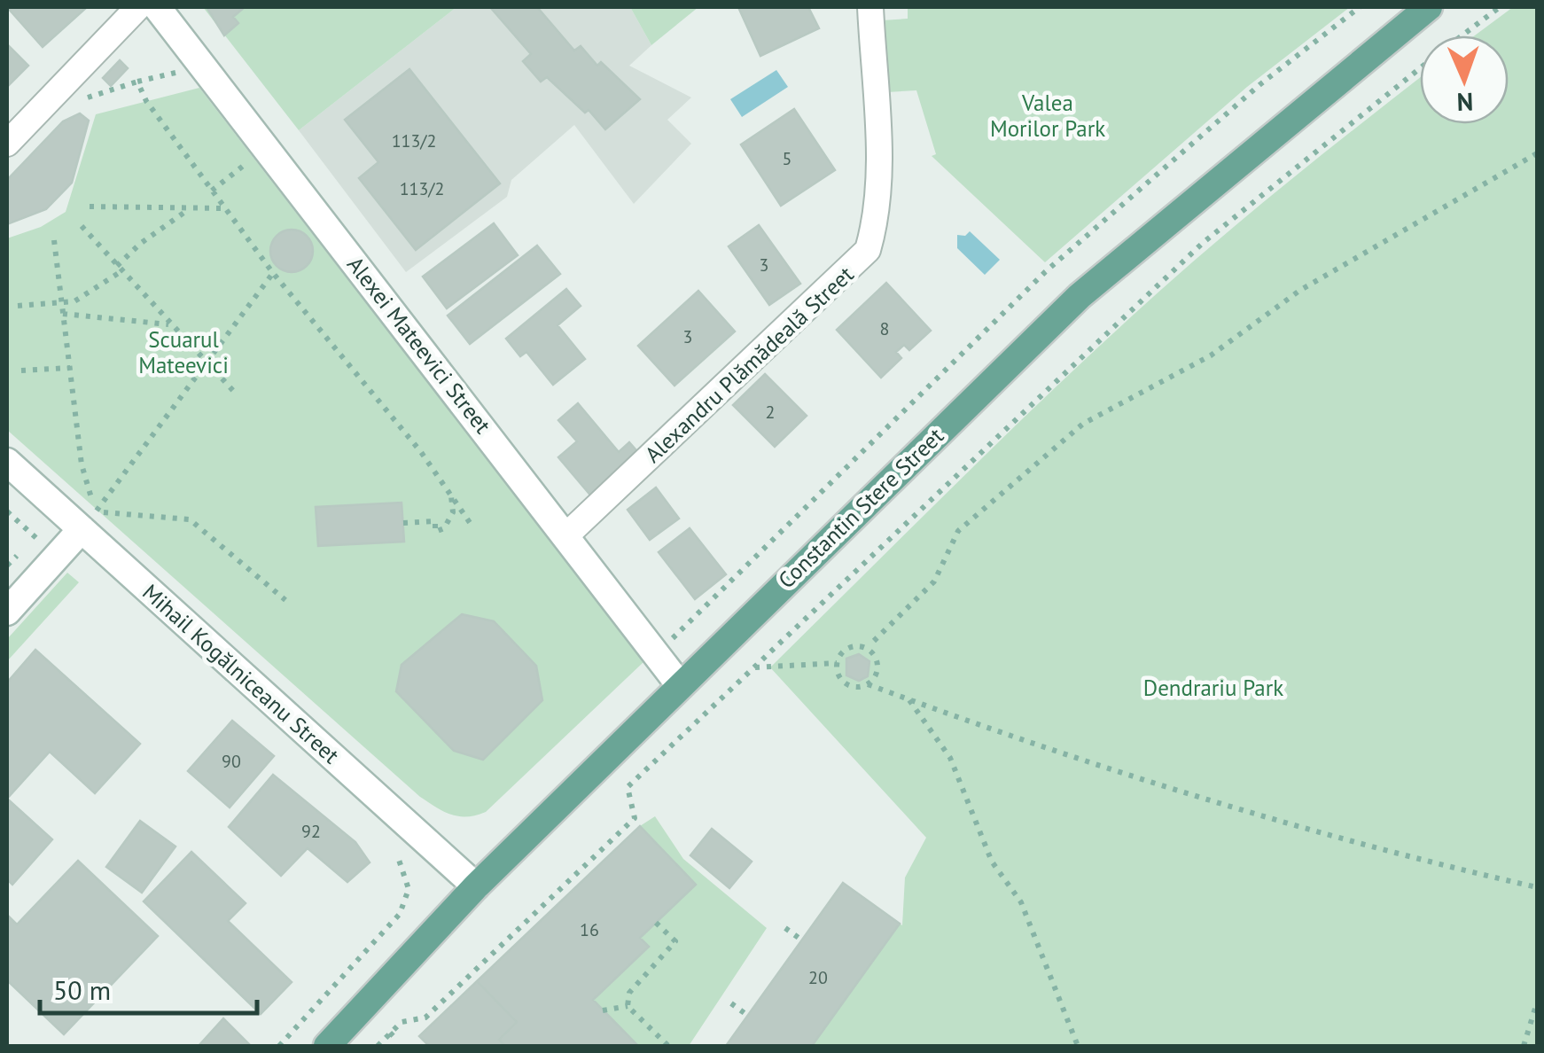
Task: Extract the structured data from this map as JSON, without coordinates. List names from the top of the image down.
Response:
{
  "streets": {
    "main road": ["Alexei Mateevici Street", "Constantin Stere Street", "Mihail Kogălniceanu Street"],
    "street": ["Alexandru Plămădeală Street"]
  },
  "crossings": [
    ["Alexei Mateevici Street", "Alexandru Plămădeală Street"],
    ["Alexei Mateevici Street", "Constantin Stere Street"],
    ["Constantin Stere Street", "Mihail Kogălniceanu Street"]
  ],
  "parks": ["Valea Morilor Park", "Scuarul Mateevici", "Dendrariu Park"],
  "house_numbers": [
    "113/2",
    "5",
    "113/2",
    "3",
    "8",
    "3",
    "2",
    "90",
    "92",
    "16",
    "20"
  ],
  "scale_bar": "50 m",
  "north": "bottom"
}
